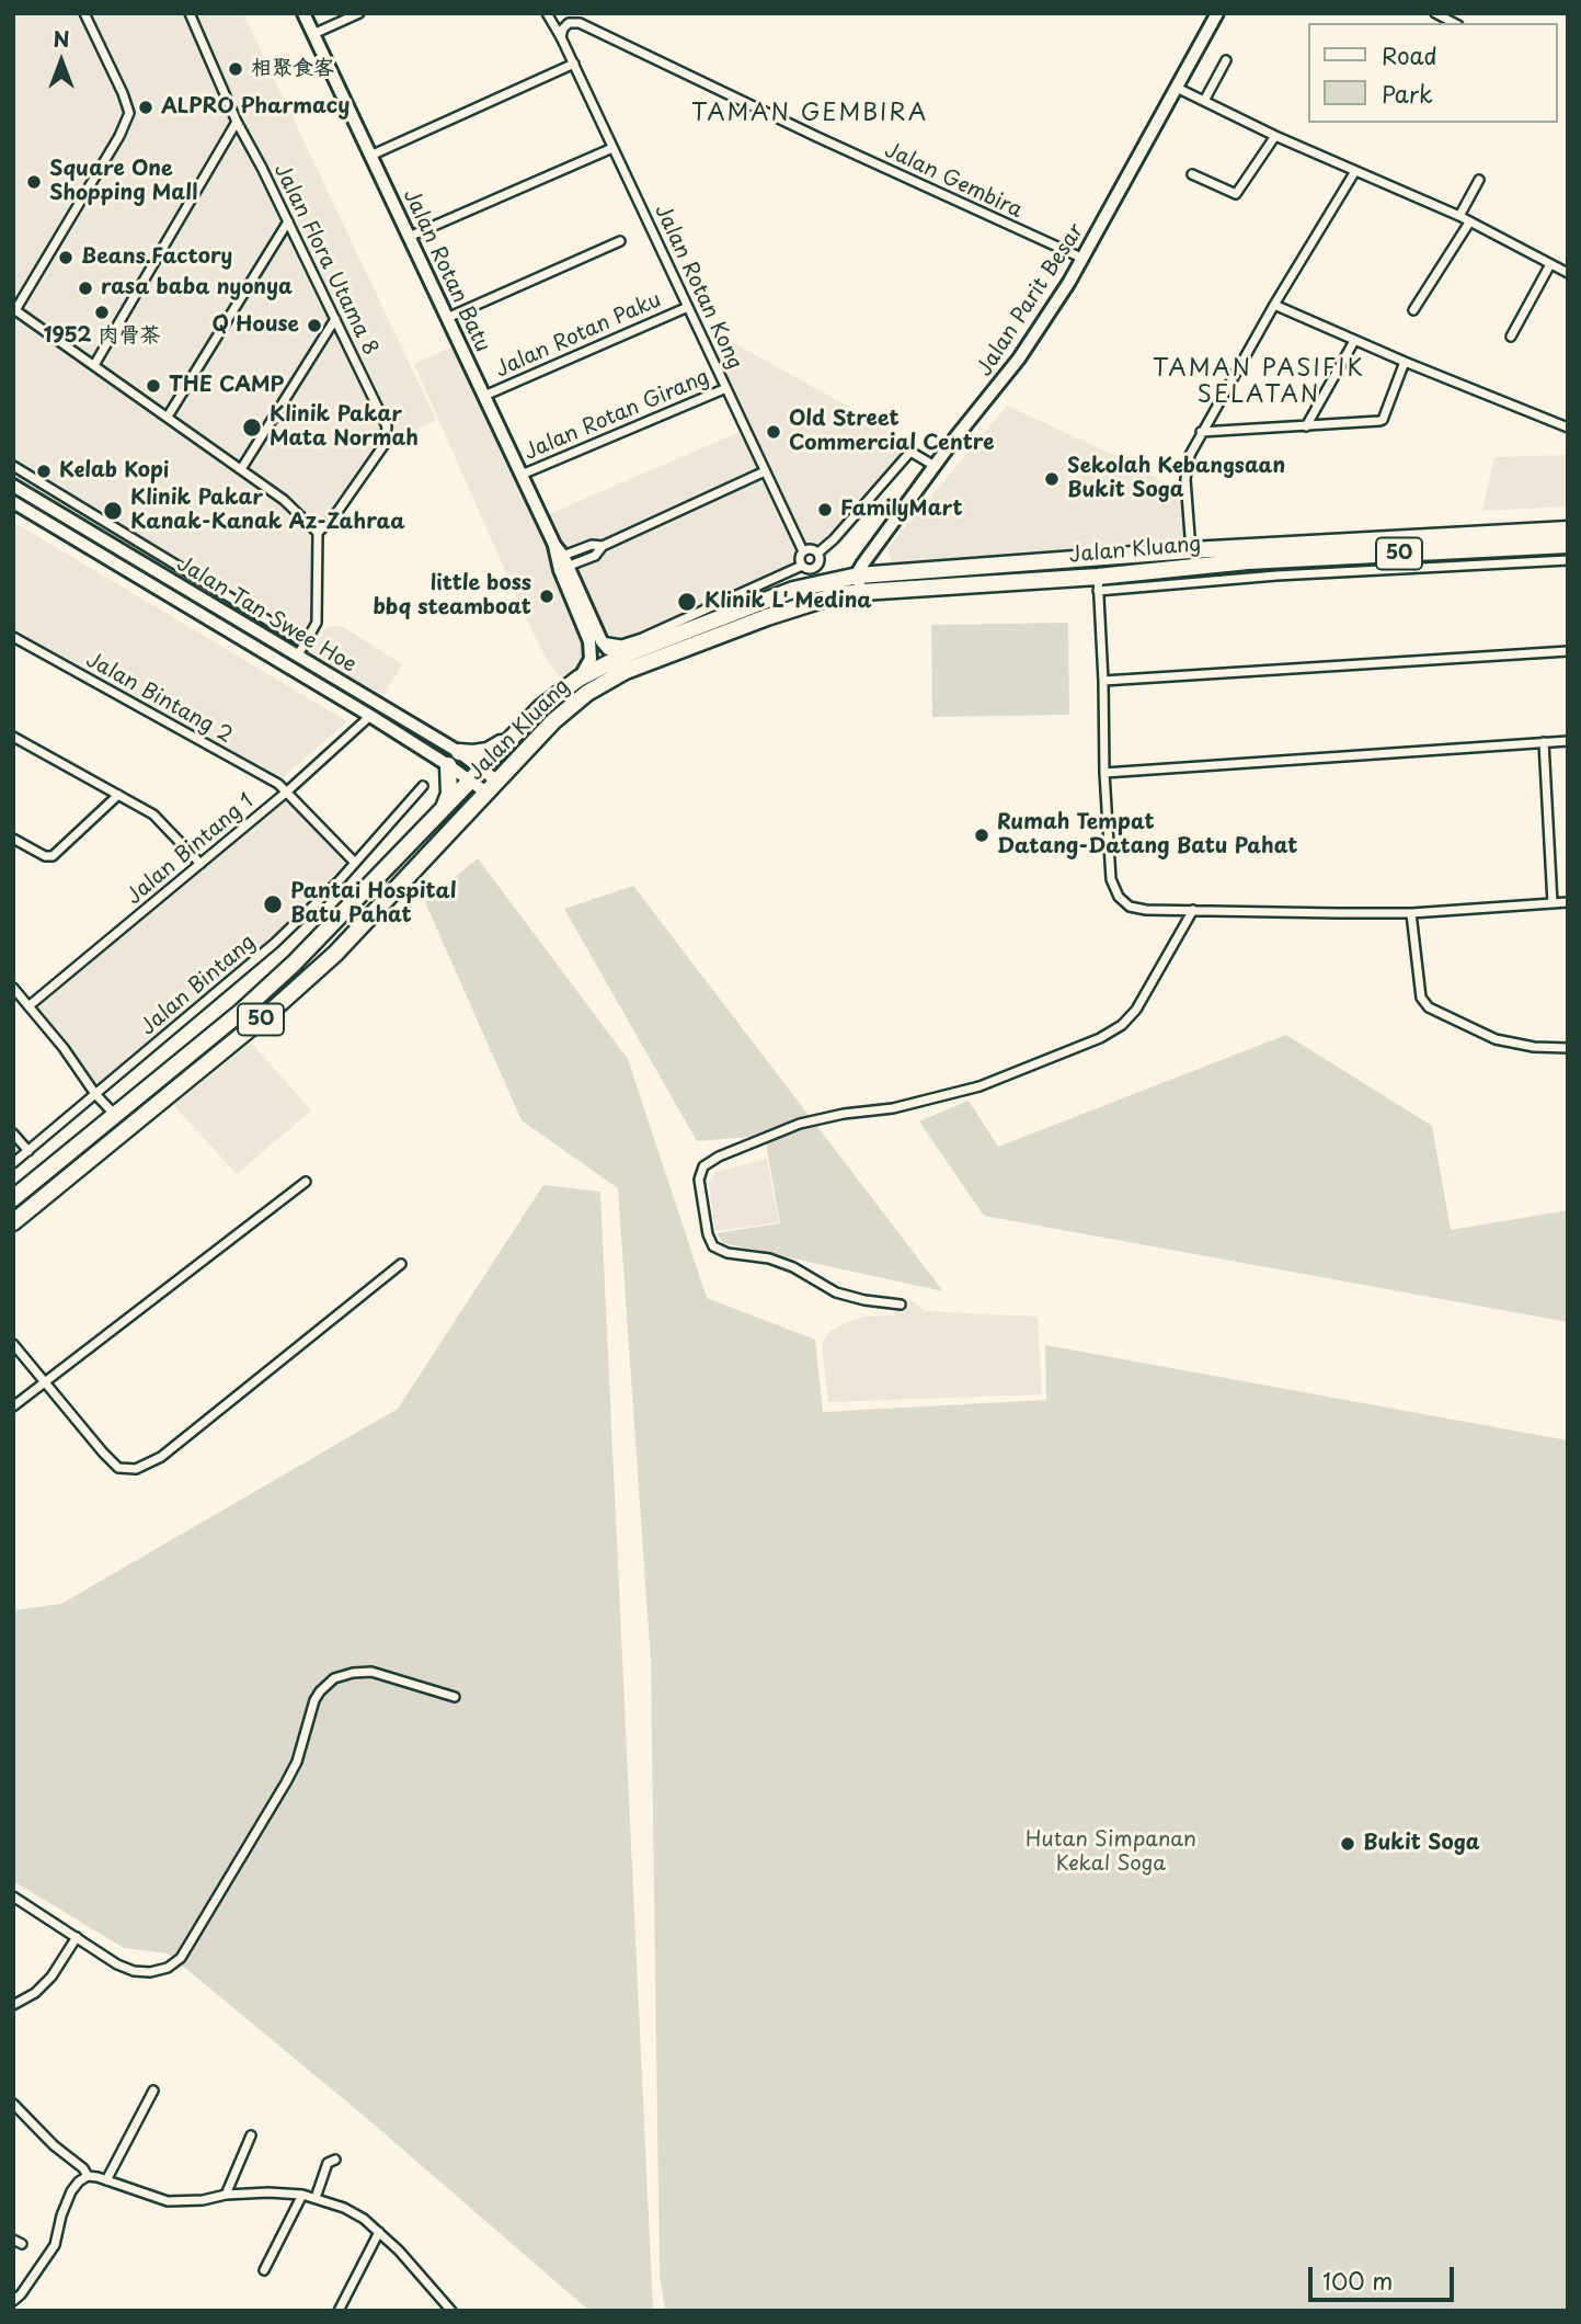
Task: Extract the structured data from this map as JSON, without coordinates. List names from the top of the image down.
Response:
{
  "streets": {
    "highway": ["Jalan Kluang", "50"],
    "street": [
      "Jalan Gembira",
      "Jalan Flora Utama 8",
      "Jalan Rotan Batu",
      "Jalan Rotan Kong",
      "Jalan Parit Besar",
      "Jalan Rotan Paku",
      "Jalan Rotan Girang",
      "Jalan Tan Swee Hoe",
      "Jalan Bintang 2",
      "Jalan Bintang 1",
      "Jalan Bintang"
    ]
  },
  "crossings": [
    ["Jalan Gembira", "Jalan Rotan Kong"],
    ["Jalan Gembira", "Jalan Parit Besar"],
    ["Jalan Rotan Batu", "Jalan Rotan Paku"],
    ["Jalan Rotan Batu", "Jalan Rotan Girang"],
    ["Jalan Rotan Batu", "Jalan Kluang"],
    ["Jalan Rotan Kong", "Jalan Rotan Paku"],
    ["Jalan Rotan Kong", "Jalan Rotan Girang"],
    ["Jalan Parit Besar", "Jalan Kluang"],
    ["Jalan Kluang", "Jalan Tan Swee Hoe"],
    ["Jalan Tan Swee Hoe", "Jalan Bintang 1"],
    ["Jalan Bintang 2", "Jalan Bintang 1"],
    ["Jalan Bintang 2", "Jalan Bintang"]
  ],
  "districts": ["TAMAN GEMBIRA", "TAMAN PASIFIK SELATAN"],
  "parks": ["Hutan Simpanan Kekal Soga"],
  "places": [
    "相聚食客",
    "ALPRO Pharmacy",
    "Square One Shopping Mall",
    "Beans.Factory",
    "rasa baba nyonya",
    "1952 肉骨茶",
    "Q House",
    "THE CAMP",
    "Klinik Pakar Mata Normah",
    "Old Street Commercial Centre",
    "Kelab Kopi",
    "Sekolah Kebangsaan Bukit Soga",
    "FamilyMart",
    "Klinik Pakar Kanak-Kanak Az-Zahraa",
    "little boss bbq steamboat",
    "Klinik L' Medina",
    "Rumah Tempat Datang-Datang Batu Pahat",
    "Pantai Hospital Batu Pahat",
    "Bukit Soga"
  ],
  "legend": ["Road", "Park"],
  "scale_bar": "100 m",
  "north": "top"
}
